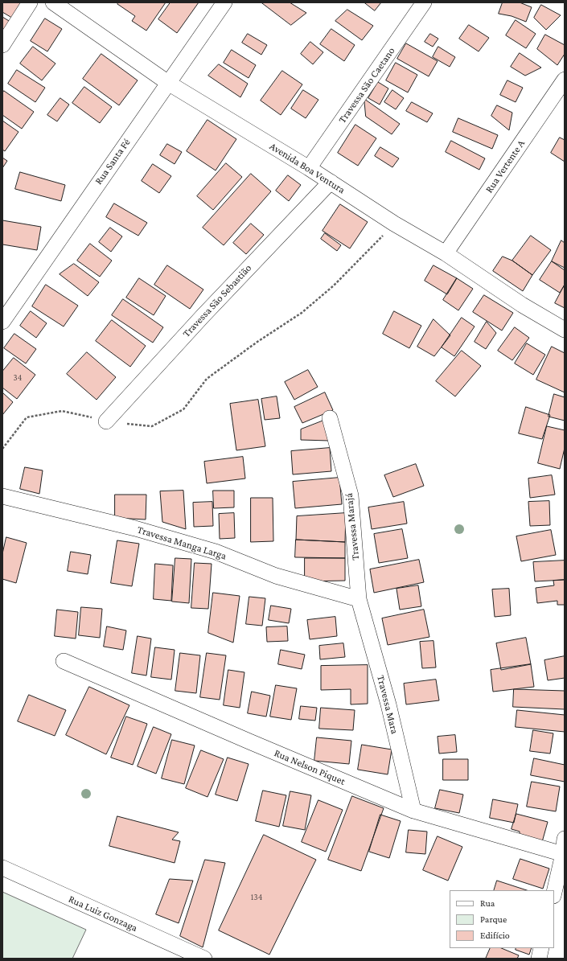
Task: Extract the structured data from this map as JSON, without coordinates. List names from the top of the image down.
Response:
{
  "streets": {
    "street": [
      "Travessa São Caetano",
      "Rua Santa Fé",
      "Rua Vertente A",
      "Avenida Boa Ventura",
      "Travessa São Sebastião",
      "Travessa Marajá",
      "Travessa Manga Larga",
      "Travessa Mara",
      "Rua Nelson Piquet",
      "Rua Luiz Gonzaga"
    ]
  },
  "crossings": [
    ["Travessa São Caetano", "Avenida Boa Ventura"],
    ["Rua Santa Fé", "Avenida Boa Ventura"],
    ["Rua Vertente A", "Avenida Boa Ventura"],
    ["Avenida Boa Ventura", "Travessa São Sebastião"],
    ["Travessa Marajá", "Travessa Manga Larga"],
    ["Travessa Marajá", "Travessa Mara"],
    ["Travessa Manga Larga", "Travessa Mara"],
    ["Travessa Mara", "Rua Nelson Piquet"]
  ],
  "house_numbers": ["34", "134"],
  "legend": ["Rua", "Parque", "Edifício"]
}
